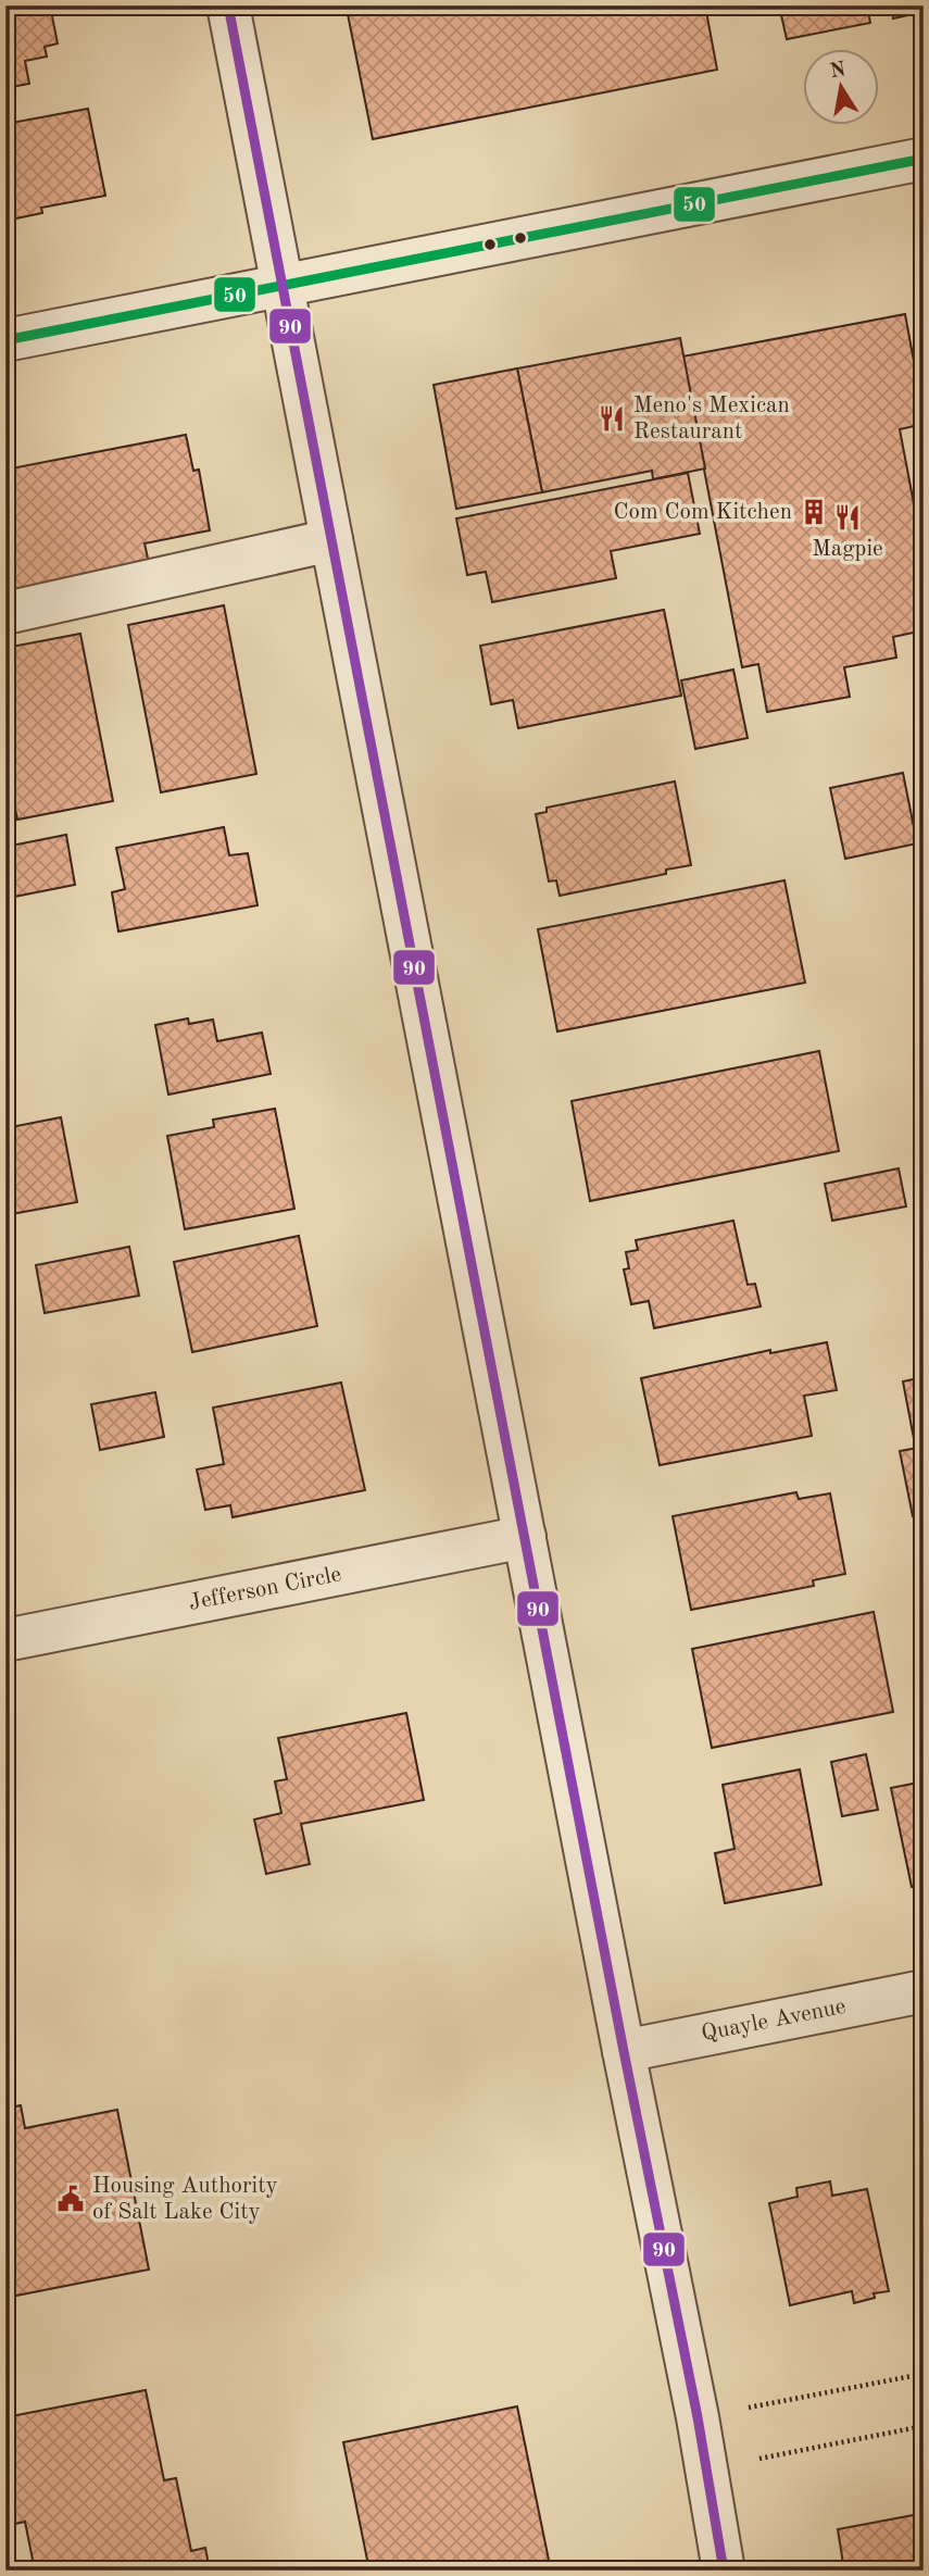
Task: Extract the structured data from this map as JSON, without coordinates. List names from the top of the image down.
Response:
{
  "streets": {
    "street": ["Jefferson Circle", "Quayle Avenue"]
  },
  "places": {
    "restaurant": ["Meno's Mexican Restaurant", "Magpie"],
    "building": ["Com Com Kitchen"],
    "public building": ["Housing Authority of Salt Lake City"]
  },
  "lines": ["transit line 90", "transit line 50"],
  "north": "top"
}
